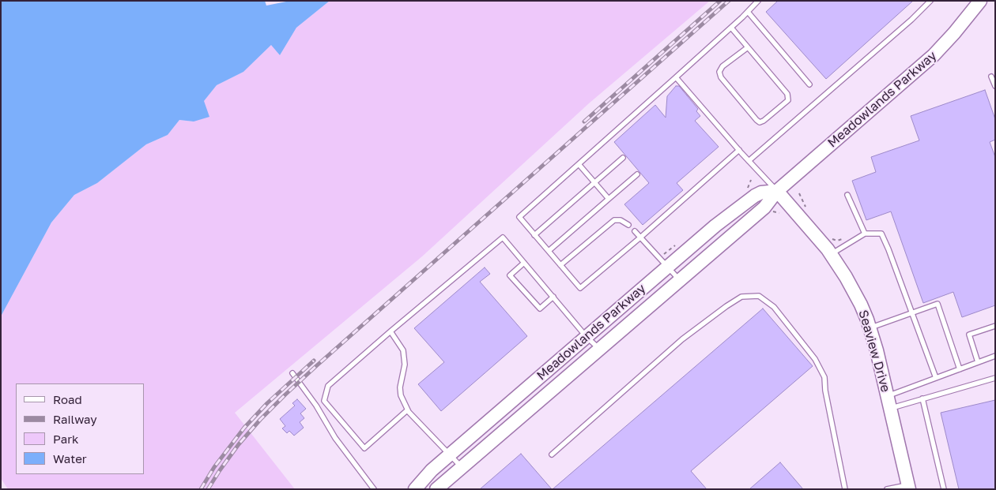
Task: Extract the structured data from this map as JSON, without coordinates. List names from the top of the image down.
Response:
{
  "streets": {
    "street": ["Meadowlands Parkway", "Seaview Drive"]
  },
  "crossings": [
    ["Meadowlands Parkway", "Seaview Drive"]
  ],
  "legend": [
    "Road",
    "Railway",
    "Park",
    "Water"
  ]
}
